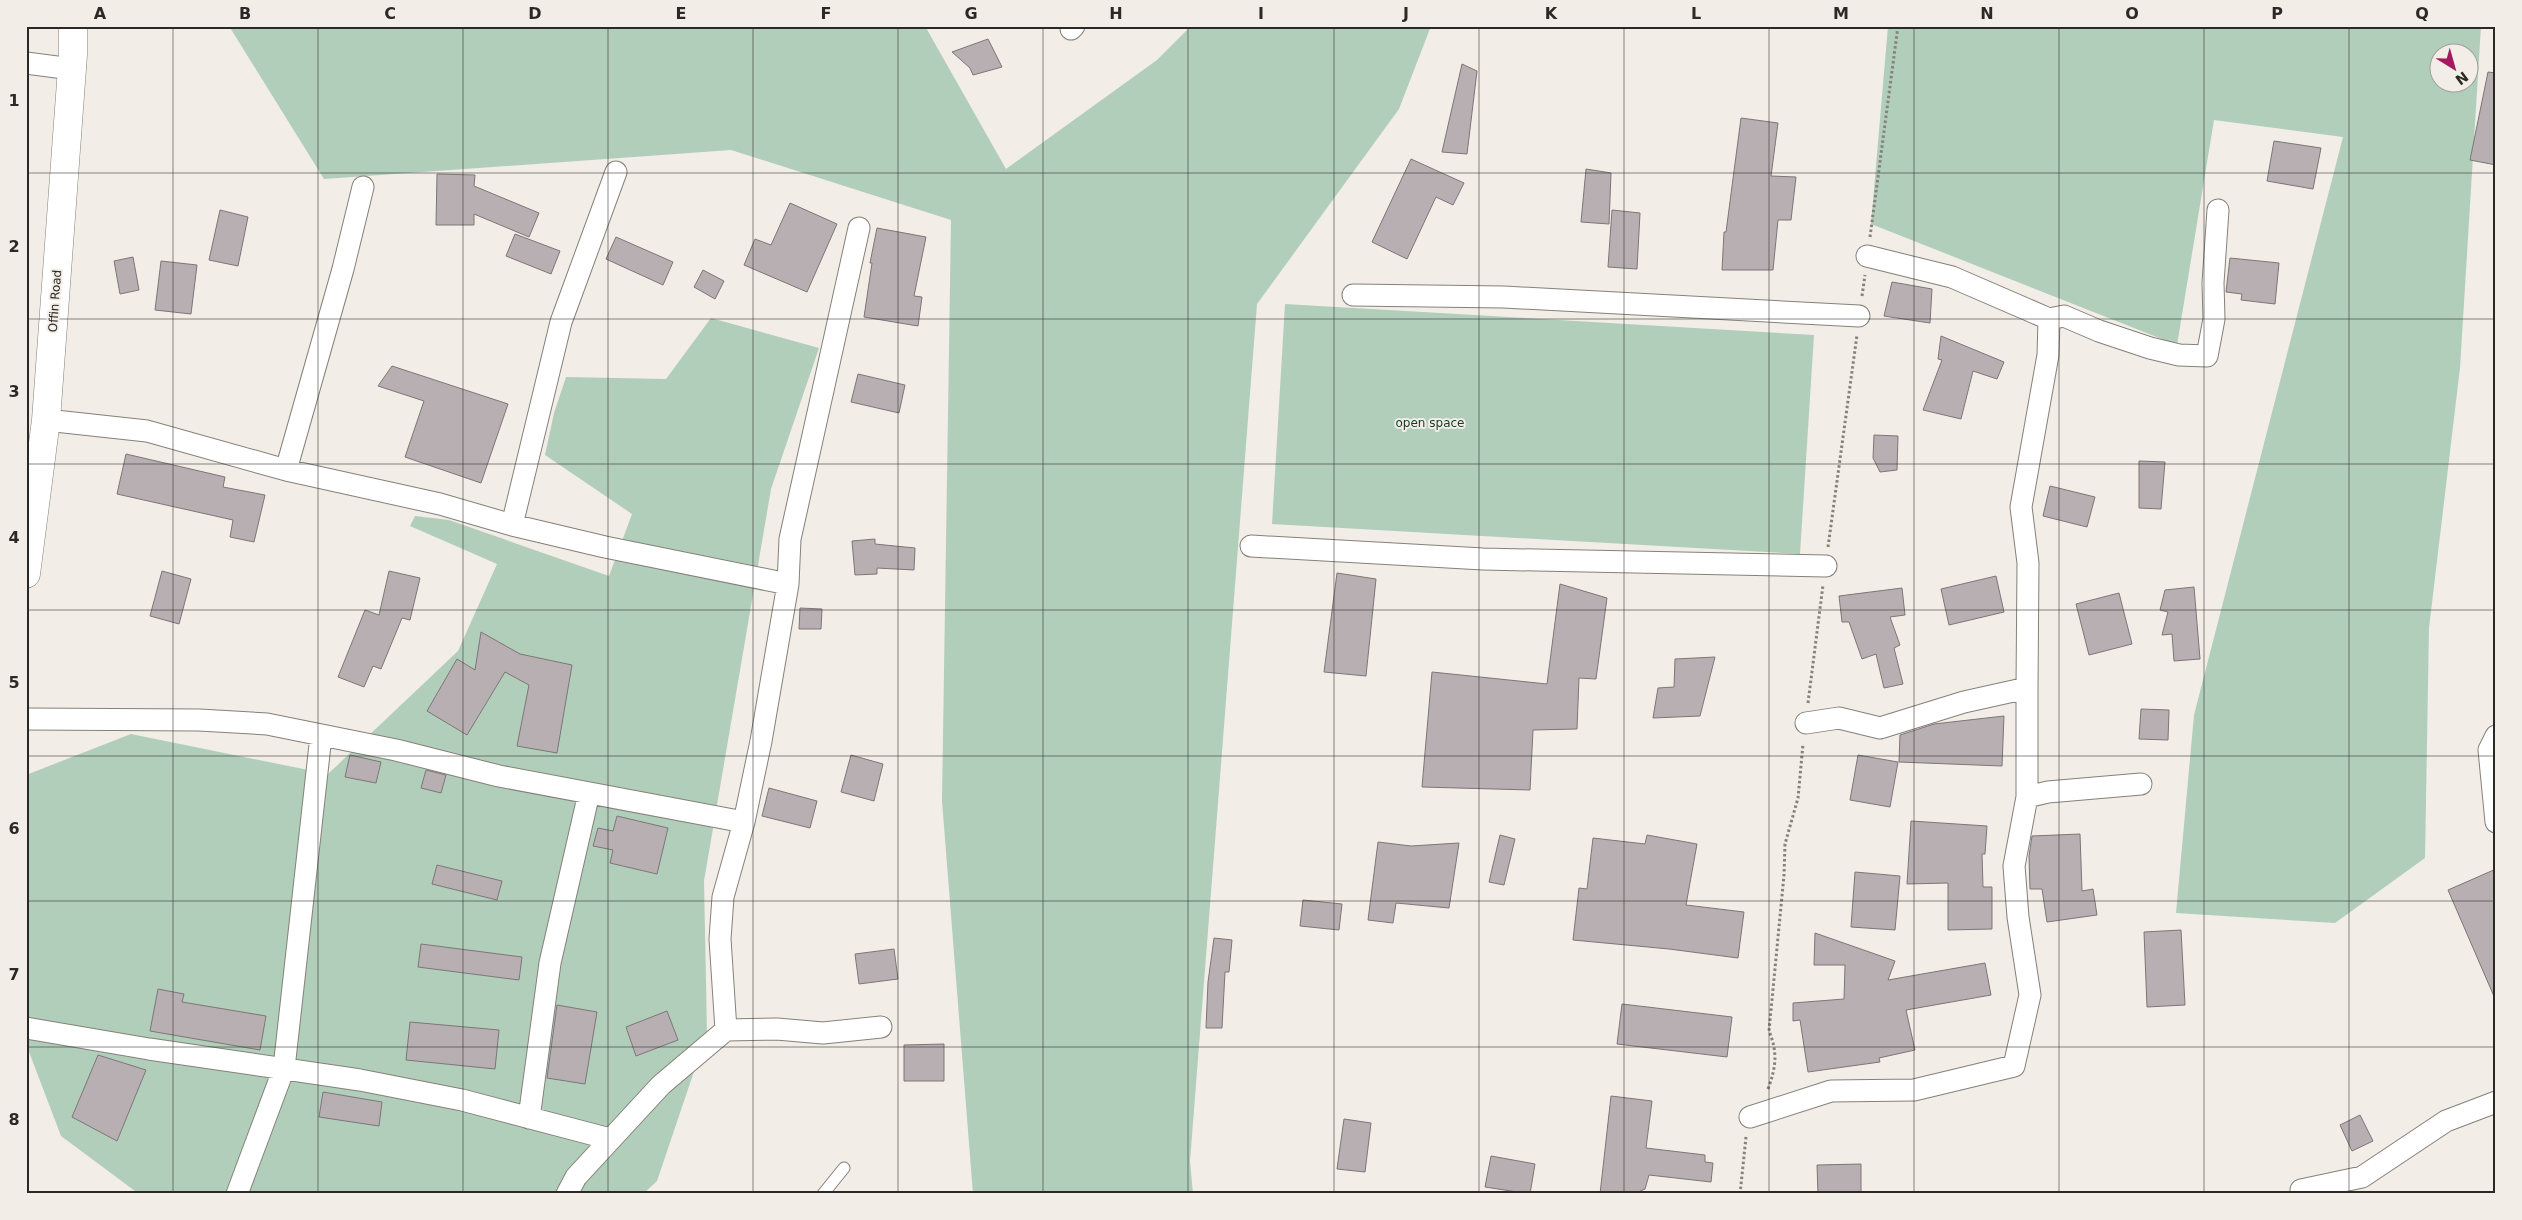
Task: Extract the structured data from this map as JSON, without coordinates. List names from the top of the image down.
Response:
{
  "streets": {
    "street": ["Offin Road"]
  },
  "parks": ["open space"],
  "north": "bottom right",
  "grid": {
    "columns": [
      "A",
      "B",
      "C",
      "D",
      "E",
      "F",
      "G",
      "H",
      "I",
      "J",
      "K",
      "L",
      "M",
      "N",
      "O",
      "P",
      "Q"
    ],
    "rows": [
      "1",
      "2",
      "3",
      "4",
      "5",
      "6",
      "7",
      "8"
    ]
  }
}
